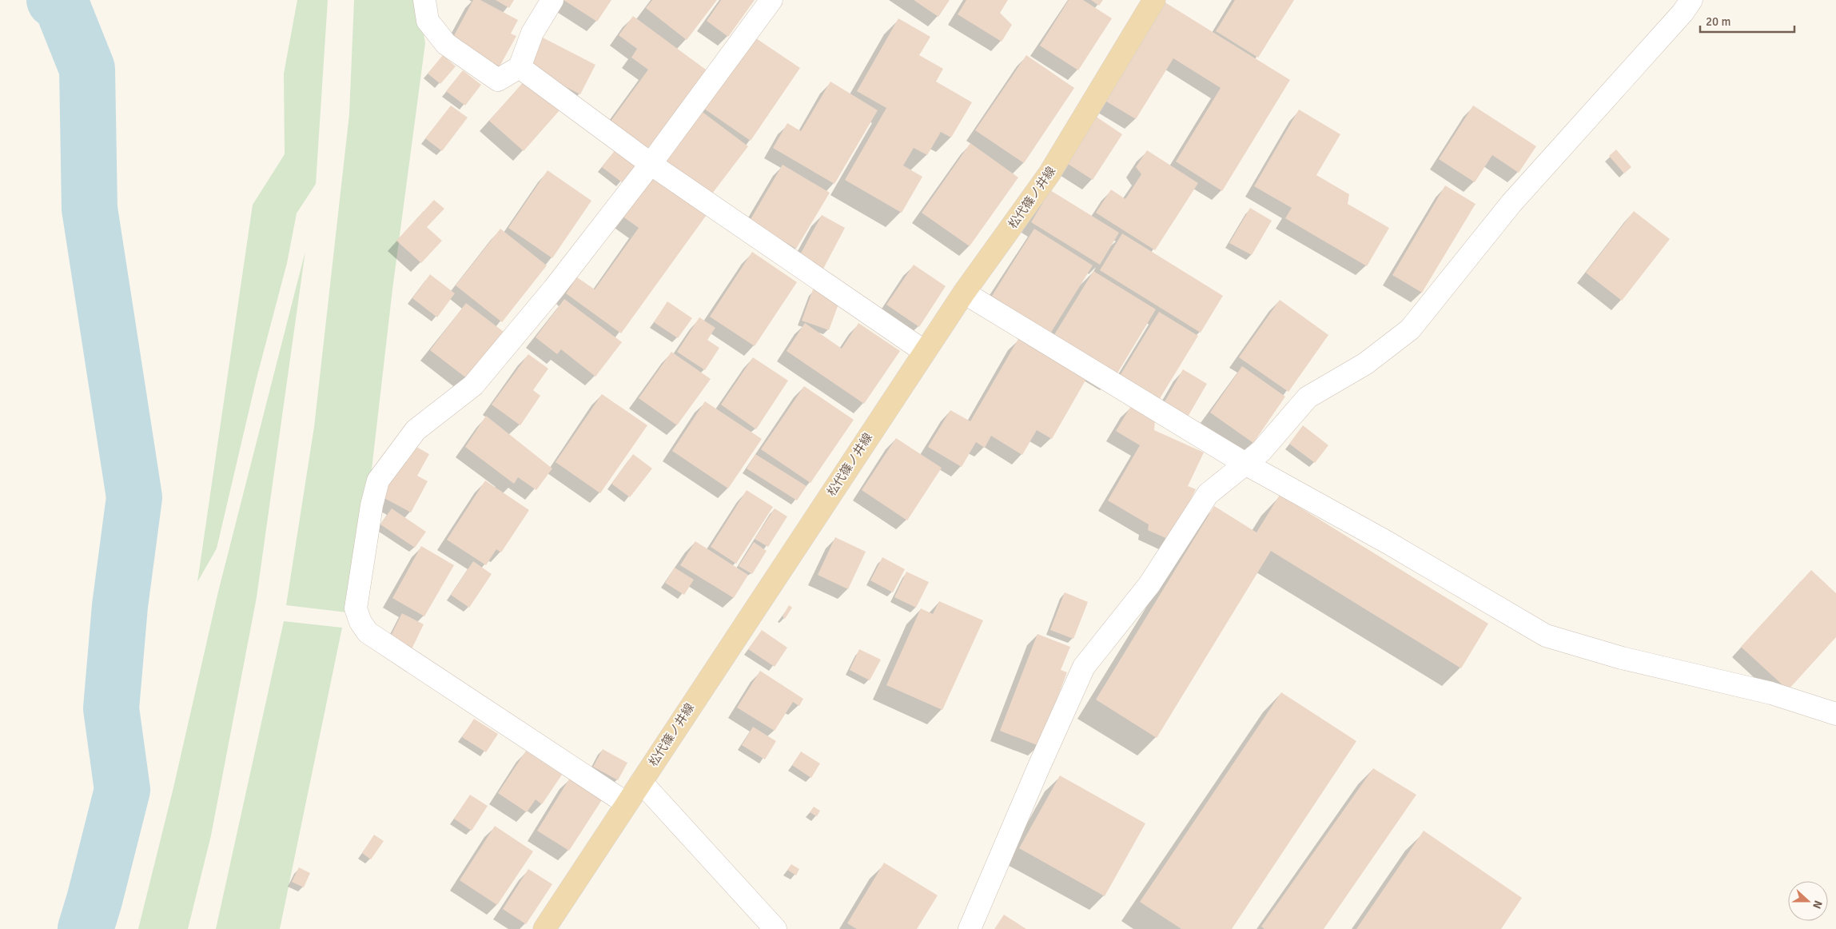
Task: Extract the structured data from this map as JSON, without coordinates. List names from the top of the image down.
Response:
{
  "streets": {
    "main road": ["松代篠ノ井線"]
  },
  "scale_bar": "20 m",
  "north": "right"
}
